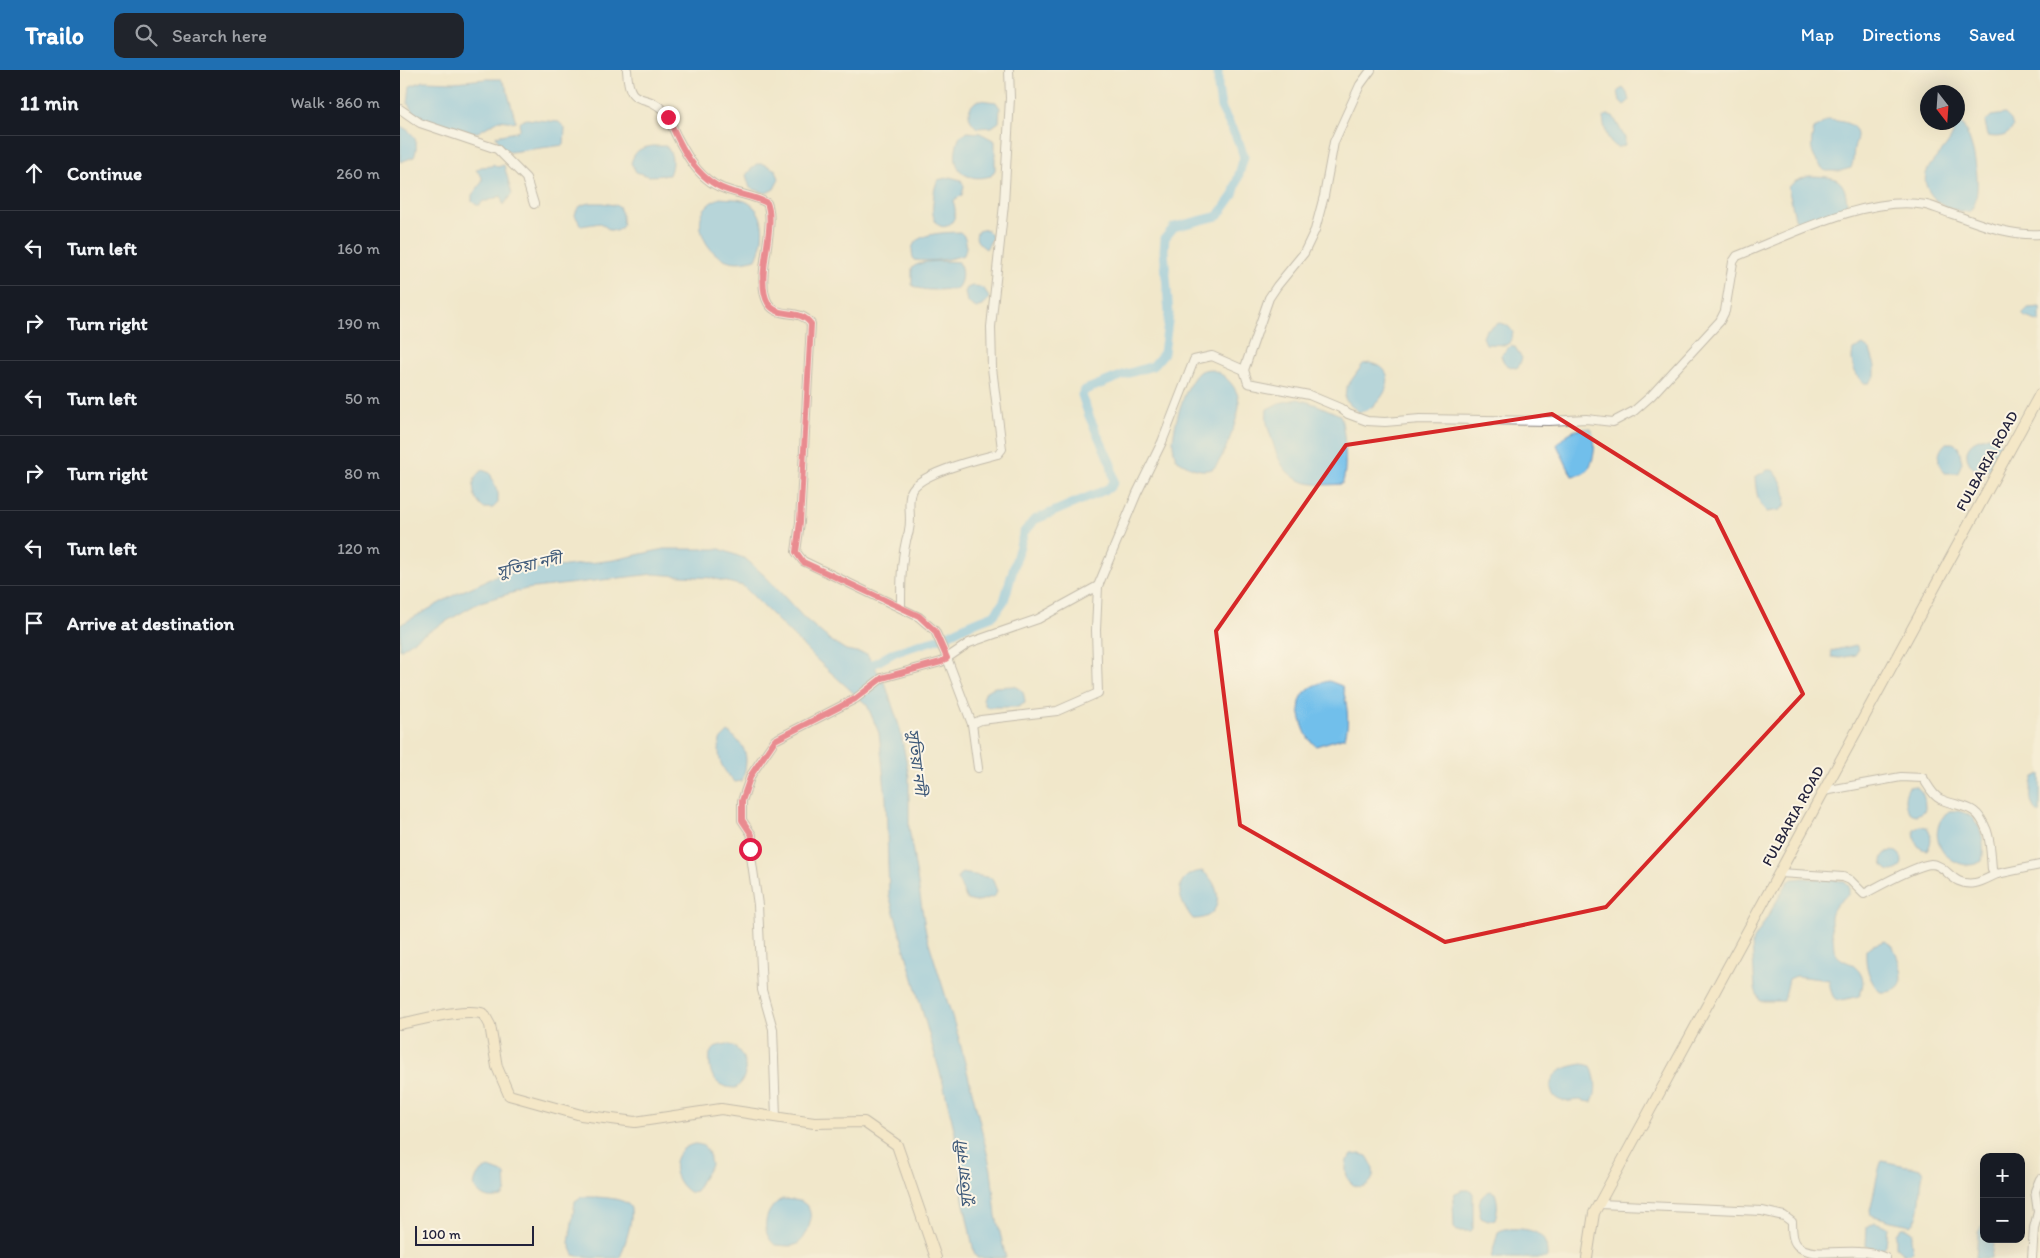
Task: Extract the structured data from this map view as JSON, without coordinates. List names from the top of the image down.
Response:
{
  "streets": {
    "main road": ["FULBARIA ROAD"]
  },
  "water": ["সুতিয়া নদী"],
  "scale_bar": "100 m",
  "north": "bottom",
  "page": {
    "header": "Trailo",
    "search": "Search here",
    "nav": ["Map", "Directions", "Saved"],
    "heading": ["11 min", "Walk · 860 m"],
    "list": [
      ["Continue", "260 m"],
      ["Turn left", "160 m"],
      ["Turn right", "190 m"],
      ["Turn left", "50 m"],
      ["Turn right", "80 m"],
      ["Turn left", "120 m"],
      "Arrive at destination"
    ],
    "map_buttons": ["+", "−"],
    "scale": "100 m"
  }
}
